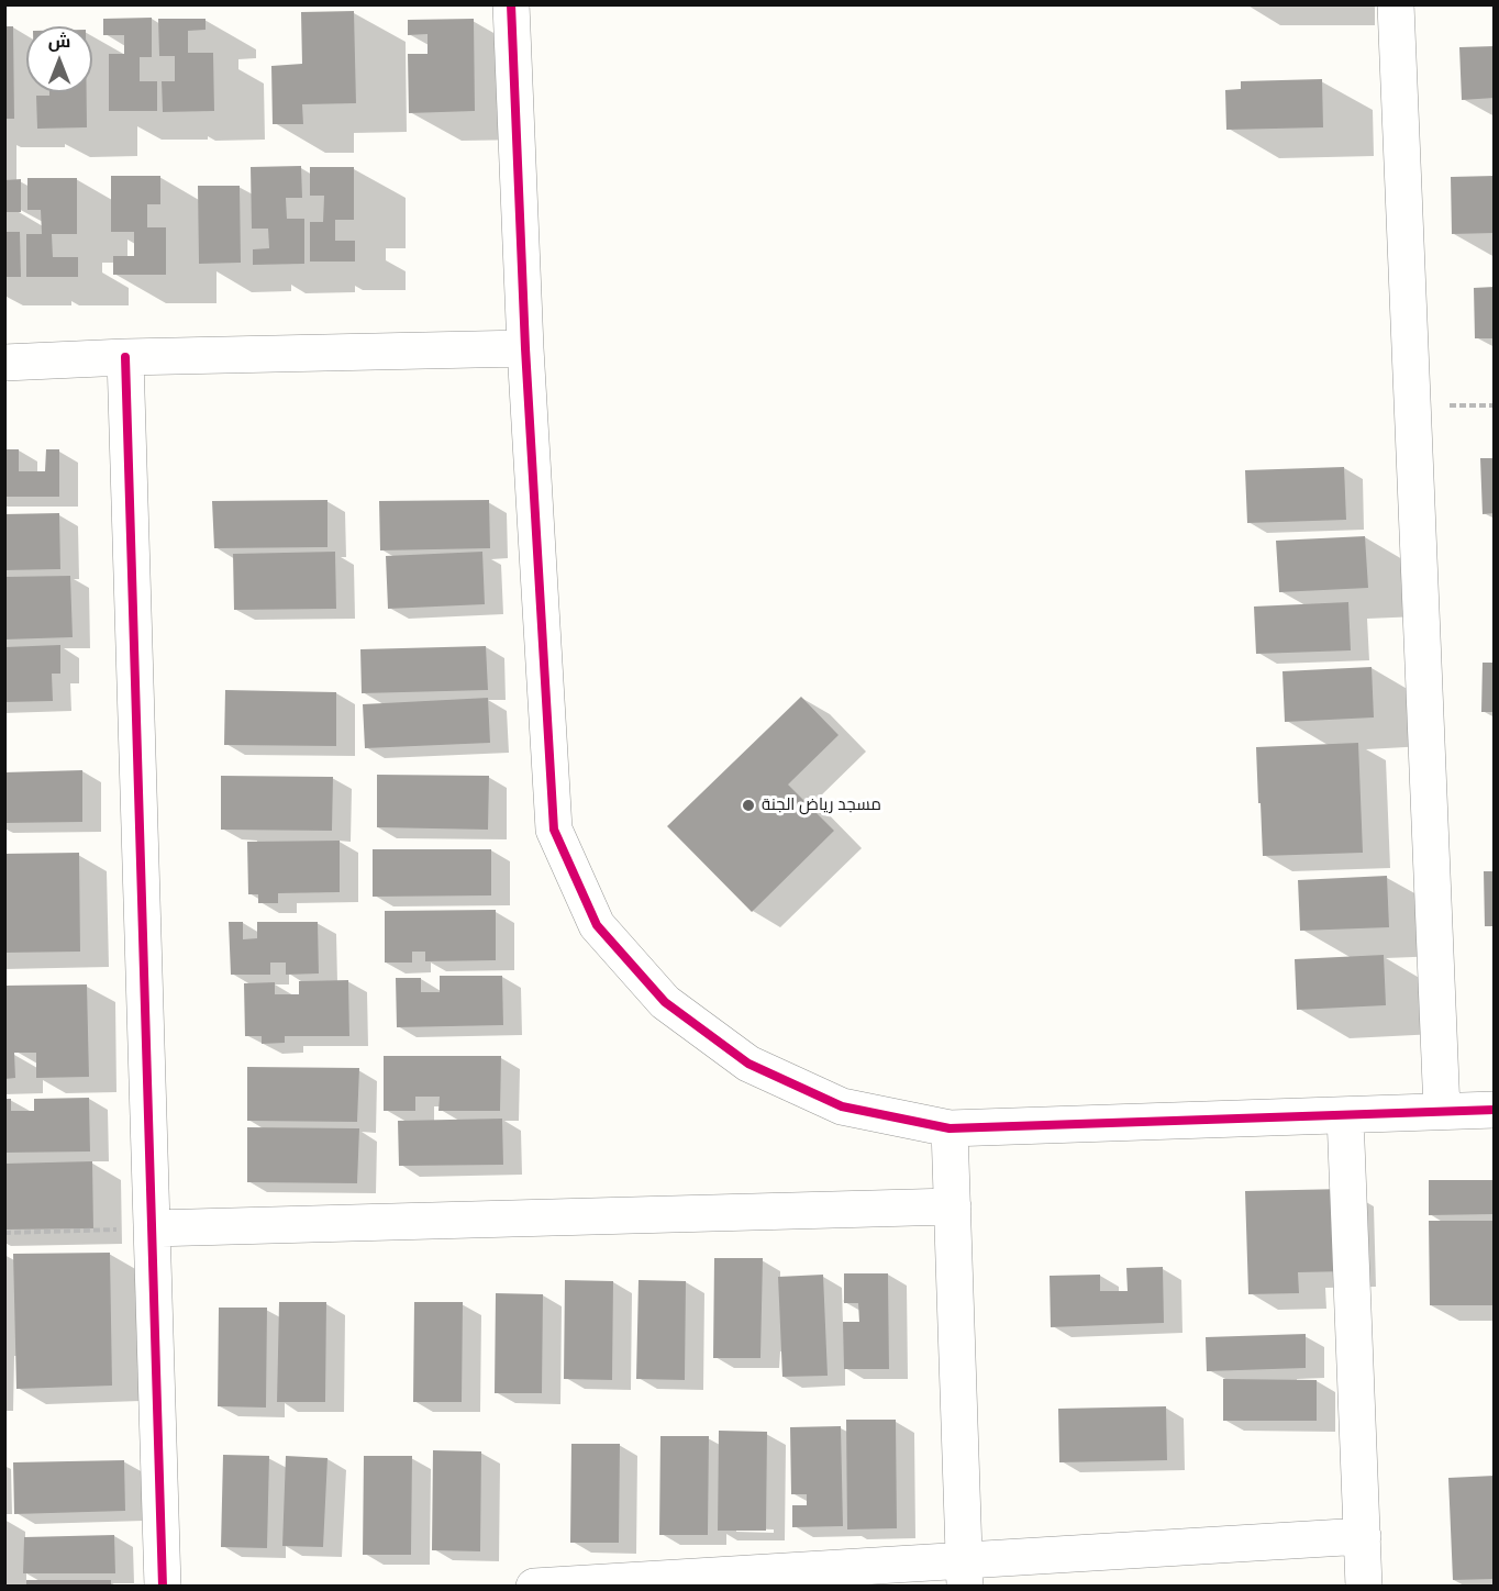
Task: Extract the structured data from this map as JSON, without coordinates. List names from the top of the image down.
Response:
{
  "places": ["مسجد رياض الجنة"],
  "north": "top"
}
